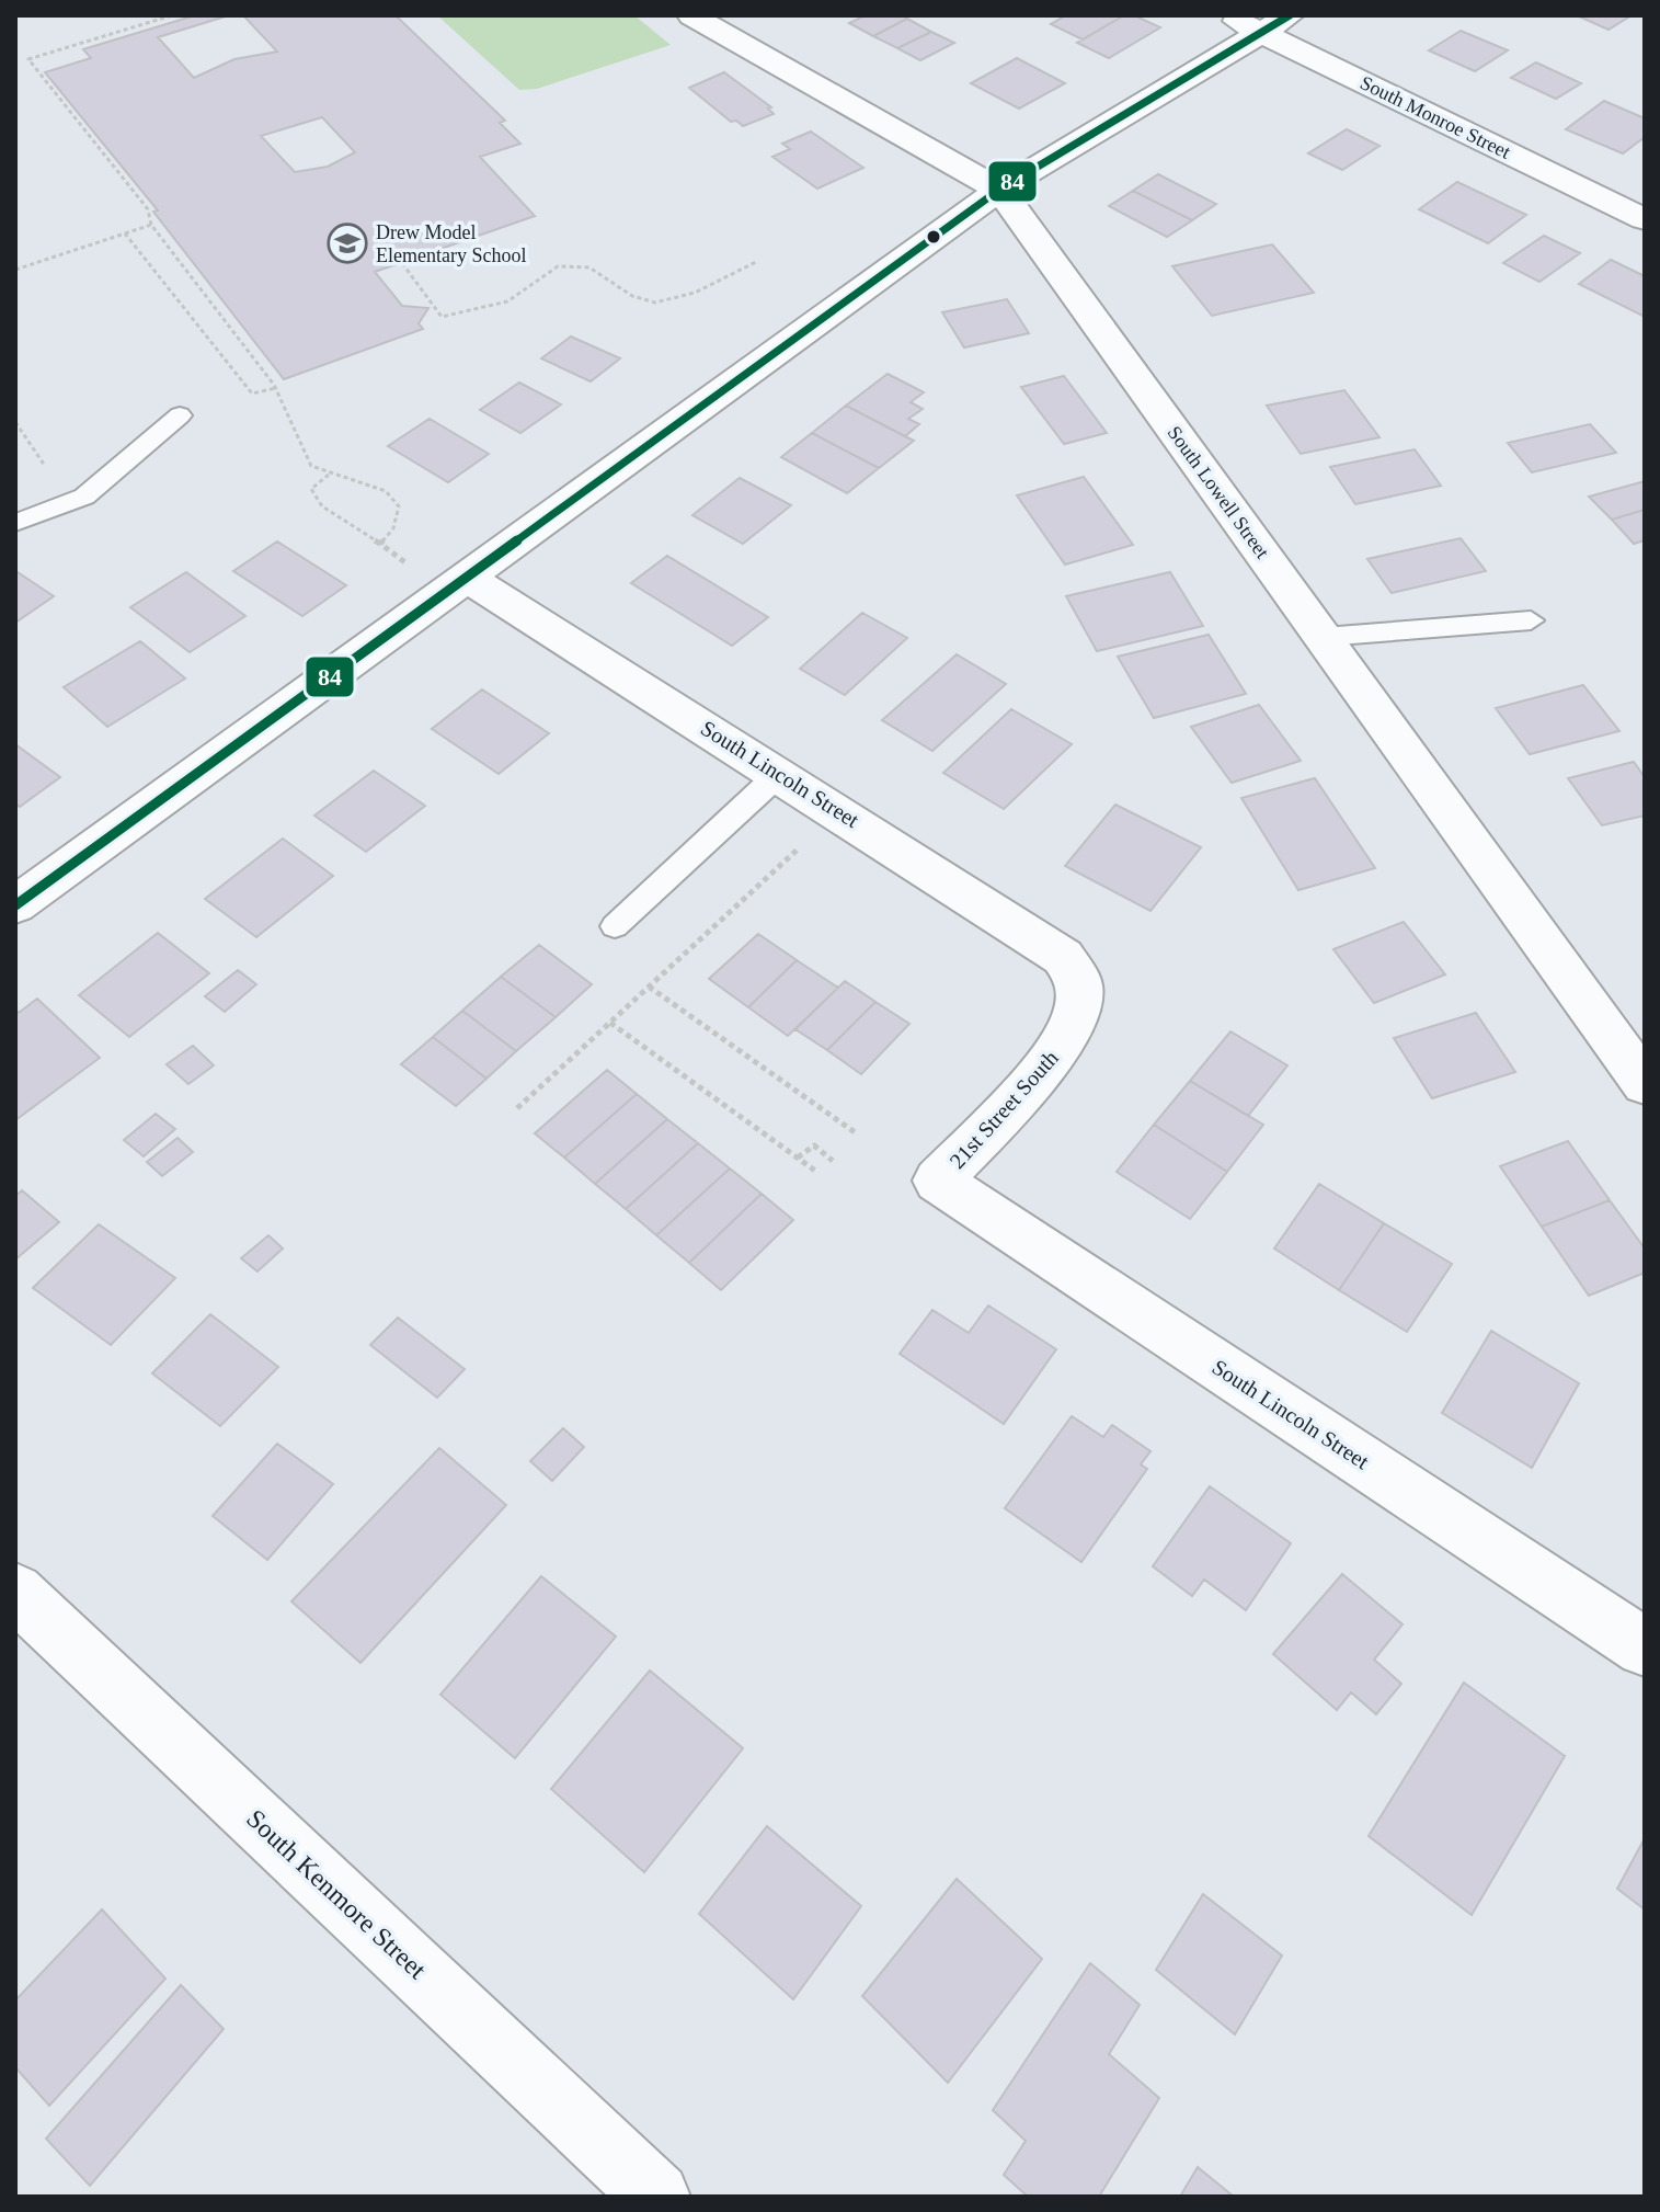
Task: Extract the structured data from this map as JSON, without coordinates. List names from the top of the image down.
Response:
{
  "streets": {
    "street": [
      "South Monroe Street",
      "South Lowell Street",
      "South Lincoln Street",
      "21st Street South",
      "South Kenmore Street"
    ]
  },
  "crossings": [
    ["South Lincoln Street", "21st Street South"]
  ],
  "places": {
    "school or university": ["Drew Model Elementary School"]
  },
  "lines": ["transit line 84"]
}
